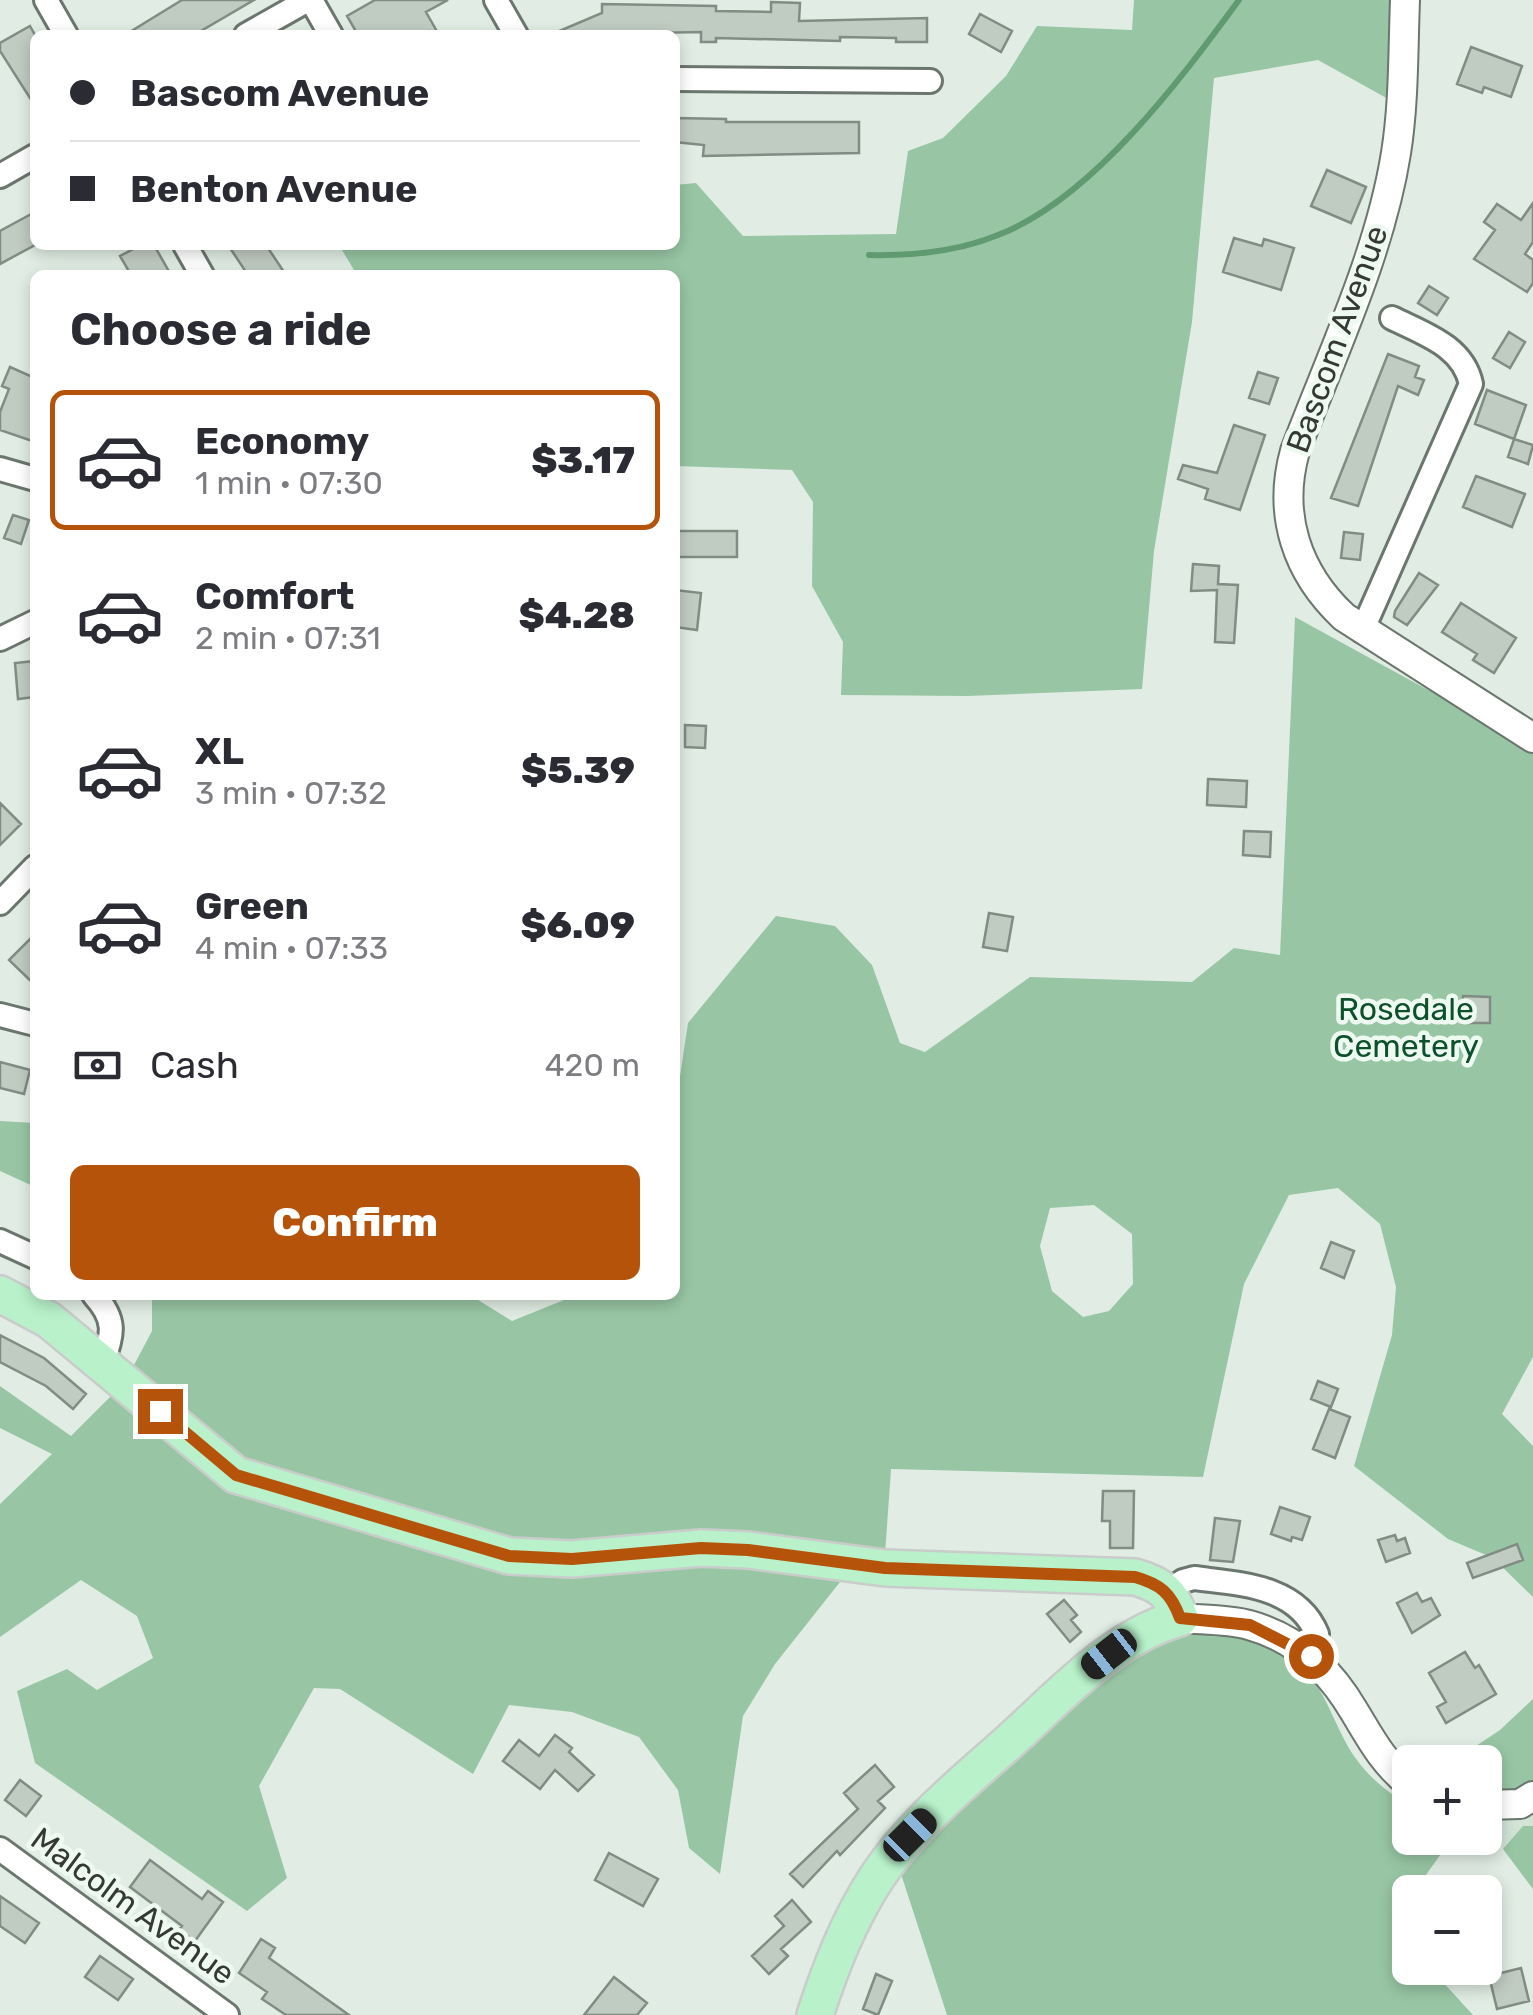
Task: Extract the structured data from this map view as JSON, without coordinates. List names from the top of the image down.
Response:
{
  "streets": {
    "street": ["Bascom Avenue", "Malcolm Avenue"]
  },
  "parks": ["Rosedale Cemetery"],
  "page": {
    "banner": ["Bascom Avenue", "Benton Avenue"],
    "heading": "Choose a ride",
    "list": [
      {
        "name": "Economy",
        "note": "1 min · 07:30",
        "value": "$3.17"
      },
      {
        "name": "Comfort",
        "note": "2 min · 07:31",
        "value": "$4.28"
      },
      {
        "name": "XL",
        "note": "3 min · 07:32",
        "value": "$5.39"
      },
      {
        "name": "Green",
        "note": "4 min · 07:33",
        "value": "$6.09"
      }
    ],
    "pay": ["Cash", "420 m"],
    "buttons": "Confirm",
    "map_buttons": ["+", "−"]
  }
}
